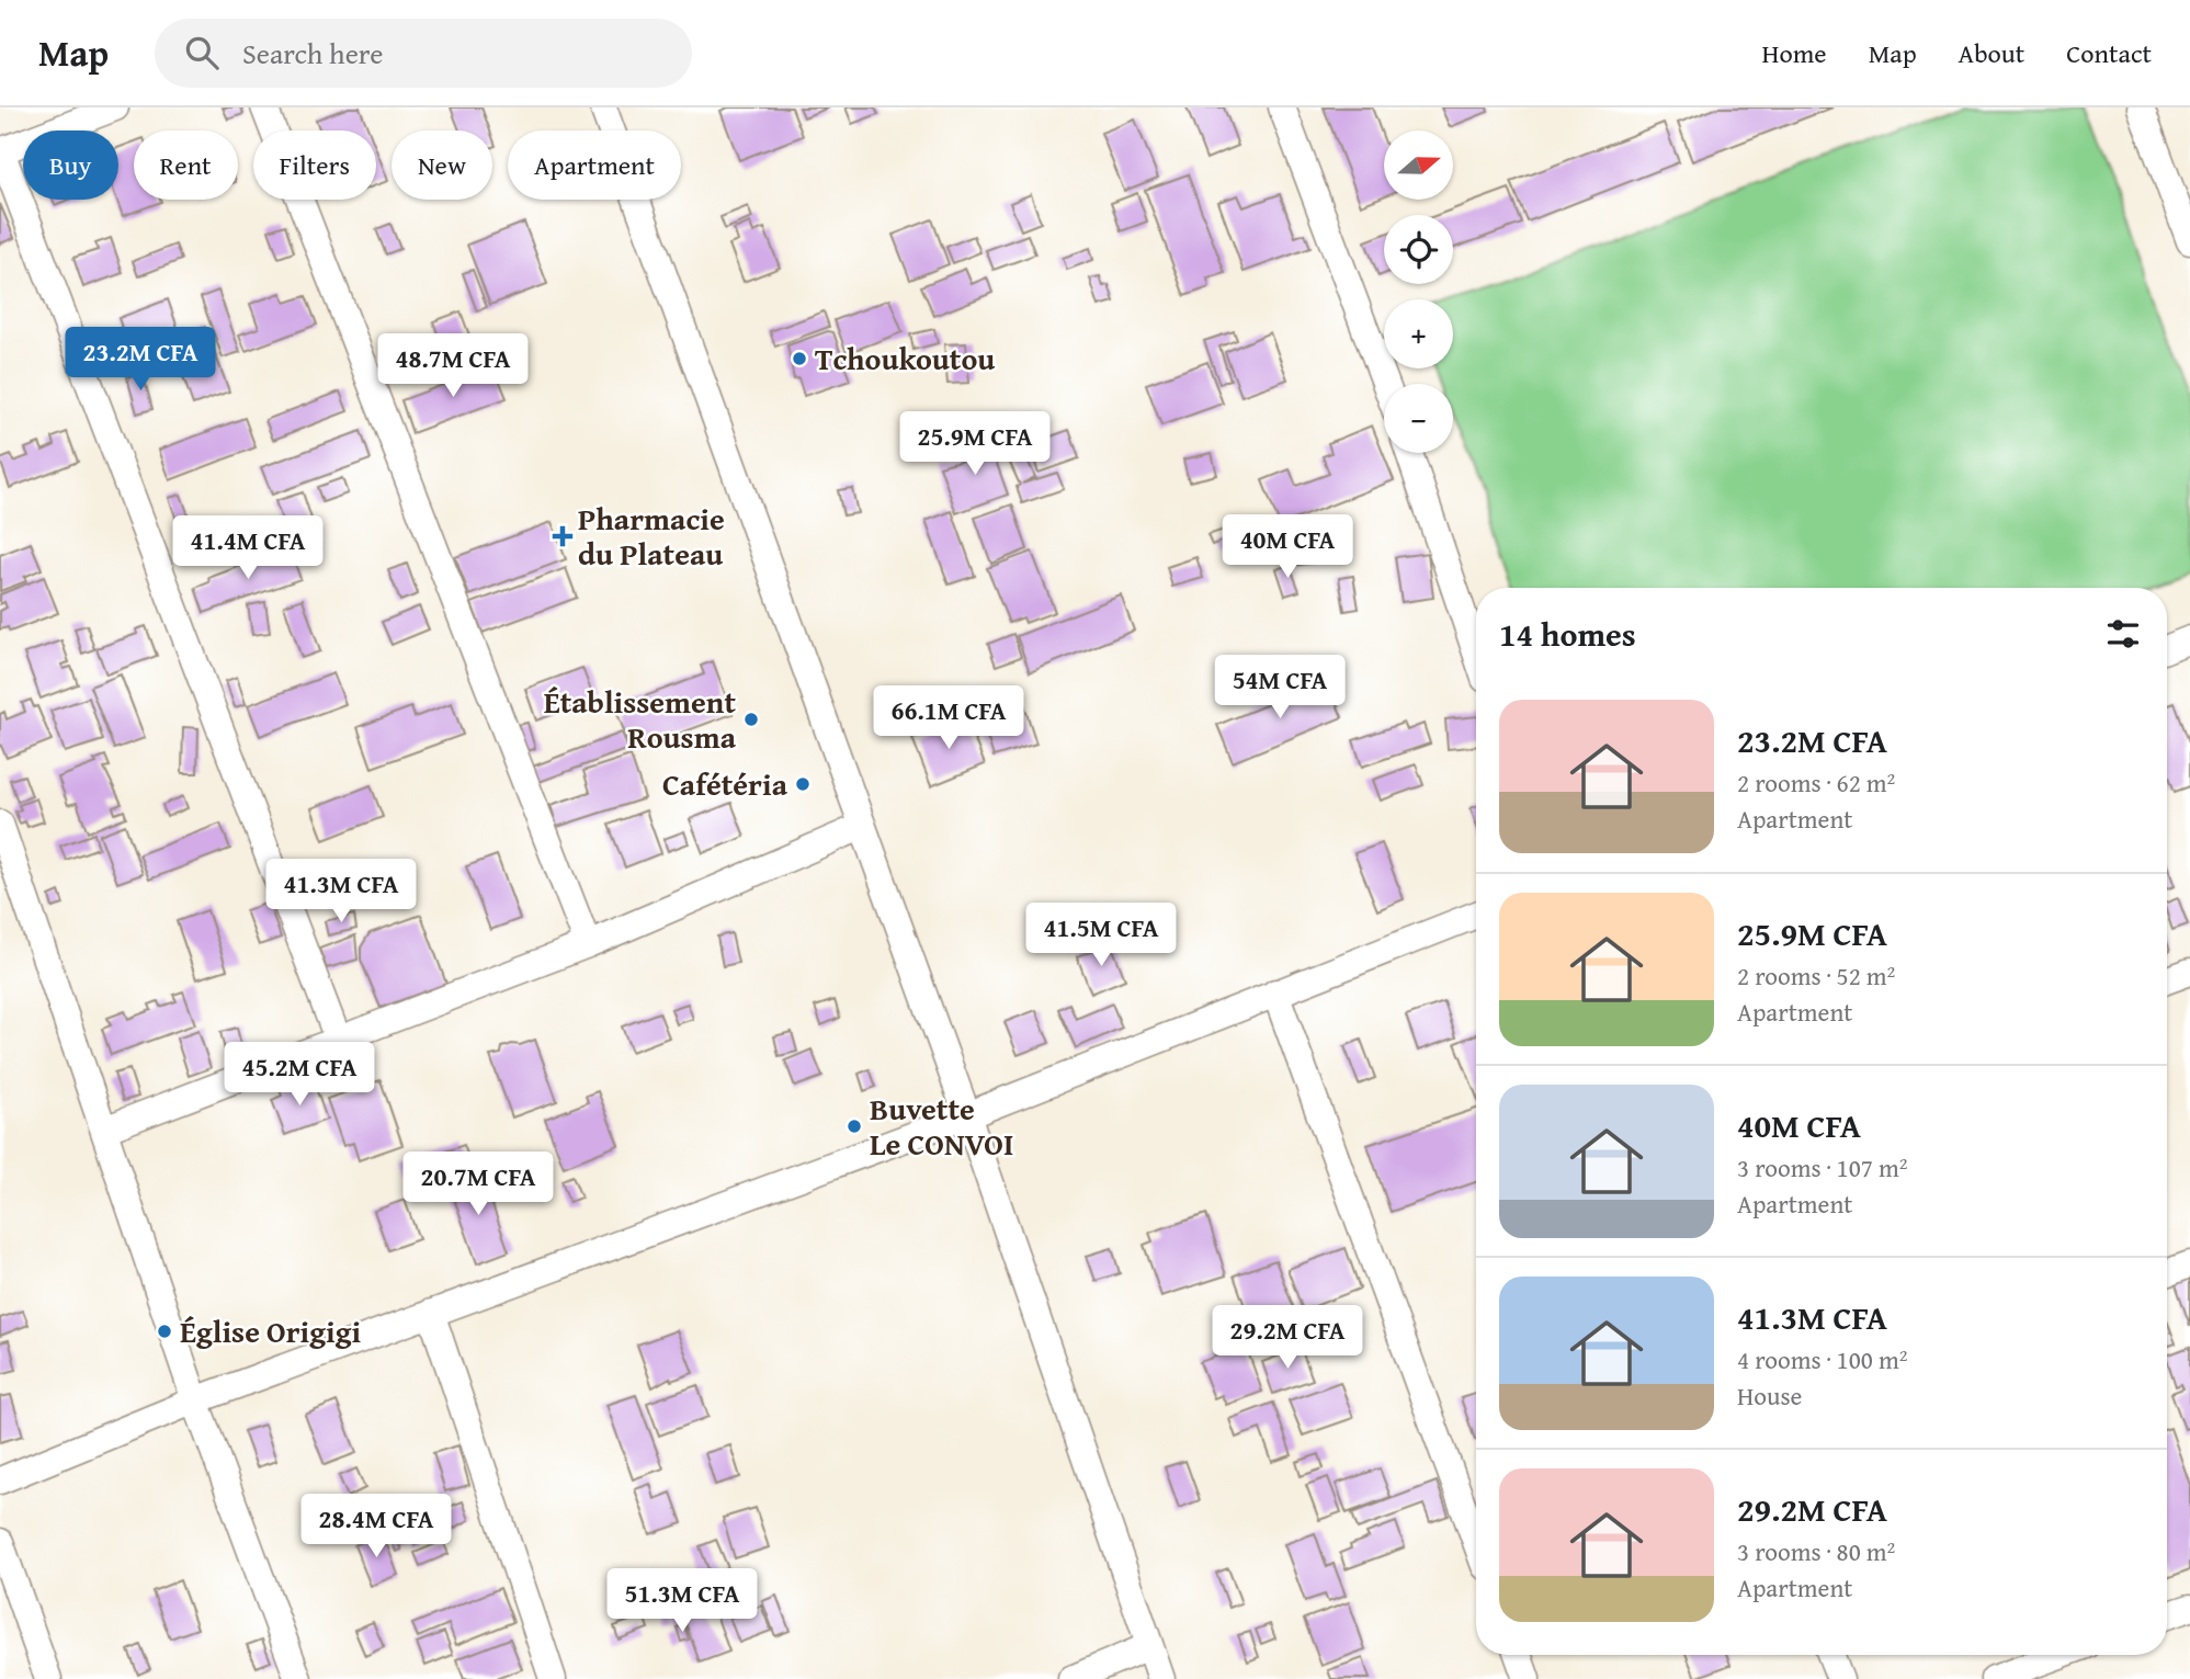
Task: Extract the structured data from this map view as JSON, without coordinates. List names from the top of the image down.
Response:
{
  "places": {
    "other": [
      "Tchoukoutou",
      "Établissement Rousma",
      "Cafétéria",
      "Buvette Le CONVOI",
      "Église Origigi"
    ],
    "health": ["Pharmacie du Plateau"]
  },
  "north": "right",
  "page": {
    "header": "Map",
    "search": "Search here",
    "nav": [
      "Home",
      "Map",
      "About",
      "Contact"
    ],
    "map_buttons": ["+", "−"],
    "chip": [
      "Buy",
      "Rent",
      "Filters",
      "New",
      "Apartment"
    ],
    "price": [
      "23.2M CFA",
      "48.7M CFA",
      "25.9M CFA",
      "40M CFA",
      "41.4M CFA",
      "54M CFA",
      "66.1M CFA",
      "41.3M CFA",
      "41.5M CFA",
      "45.2M CFA",
      "20.7M CFA",
      "29.2M CFA",
      "28.4M CFA",
      "51.3M CFA"
    ],
    "heading": "14 homes",
    "list": [
      {
        "name": "23.2M CFA",
        "note": "2 rooms · 62 m² · Apartment"
      },
      {
        "name": "25.9M CFA",
        "note": "2 rooms · 52 m² · Apartment"
      },
      {
        "name": "40M CFA",
        "note": "3 rooms · 107 m² · Apartment"
      },
      {
        "name": "41.3M CFA",
        "note": "4 rooms · 100 m² · House"
      },
      {
        "name": "29.2M CFA",
        "note": "3 rooms · 80 m² · Apartment"
      }
    ]
  }
}
